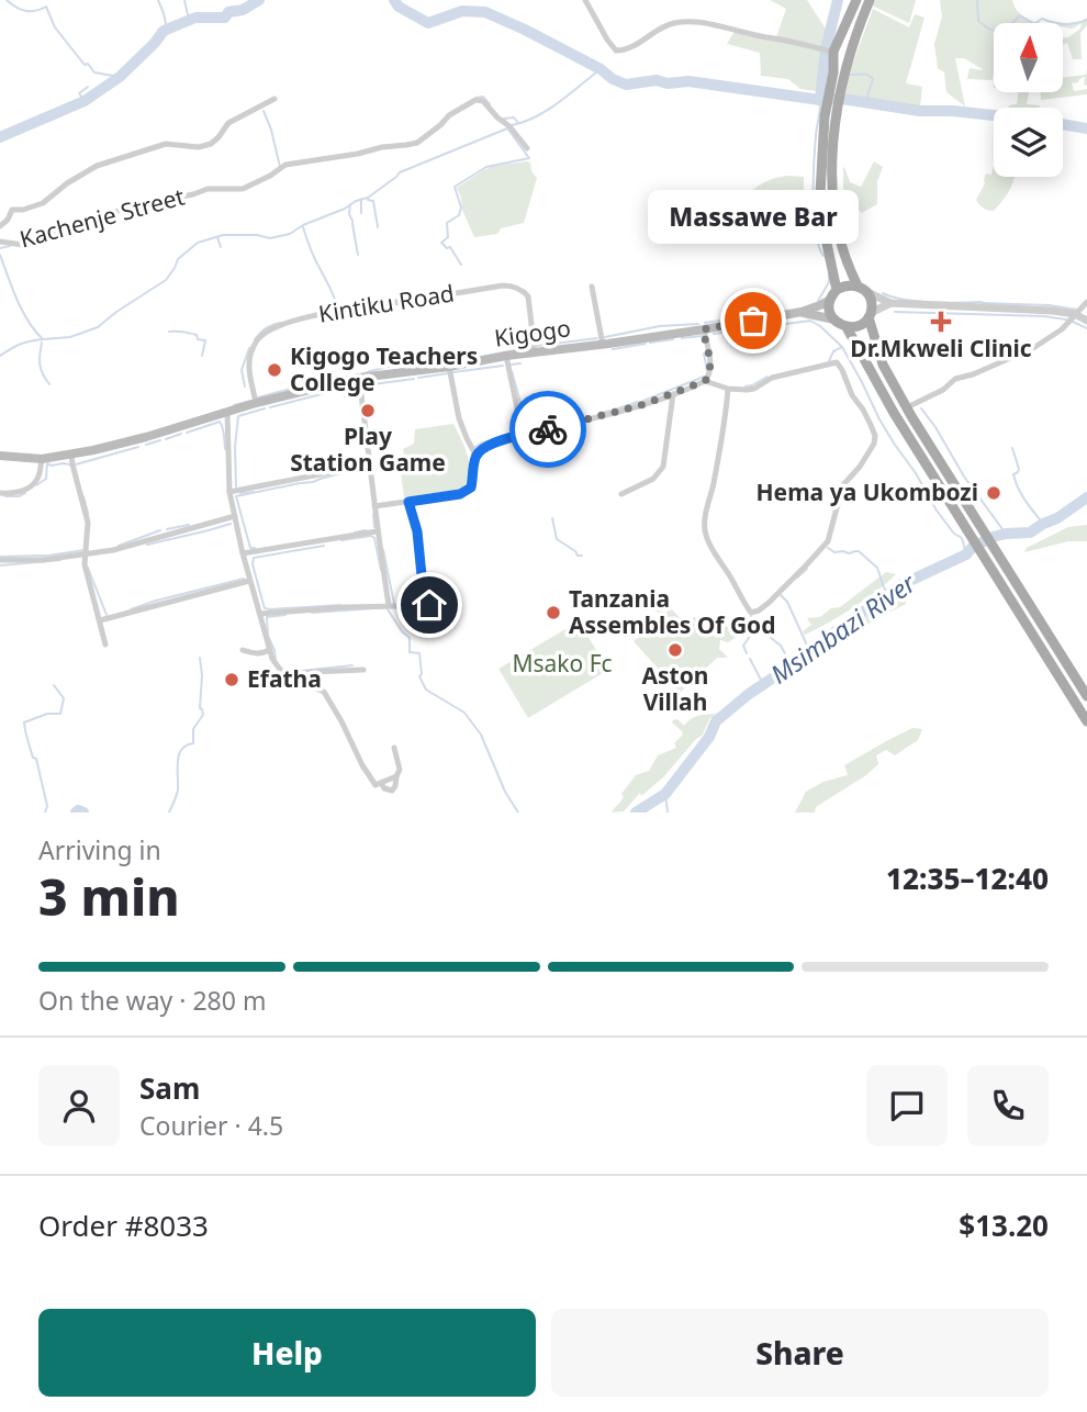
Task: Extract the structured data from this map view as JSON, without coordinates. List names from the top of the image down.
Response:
{
  "streets": {
    "main road": ["Kigogo"],
    "street": ["Kachenje Street", "Kintiku Road"]
  },
  "crossings": [
    ["Kintiku Road", "Kigogo"]
  ],
  "water": ["Msimbazi River"],
  "parks": ["Msako Fc"],
  "places": {
    "other": [
      "Massawe Bar",
      "Kigogo Teachers College",
      "Play Station Game",
      "Hema ya Ukombozi",
      "Tanzania Assembles Of God",
      "Aston Villah",
      "Efatha"
    ],
    "health": ["Dr.Mkweli Clinic"]
  },
  "north": "top",
  "page": {
    "bubble": "Massawe Bar",
    "heading": ["3 min", "Arriving in", "12:35–12:40"],
    "panel": [
      "Sam",
      "Courier · 4.5",
      "Order #8033",
      "$13.20"
    ],
    "bar": "On the way · 280 m",
    "buttons": ["Help", "Share"]
  }
}
